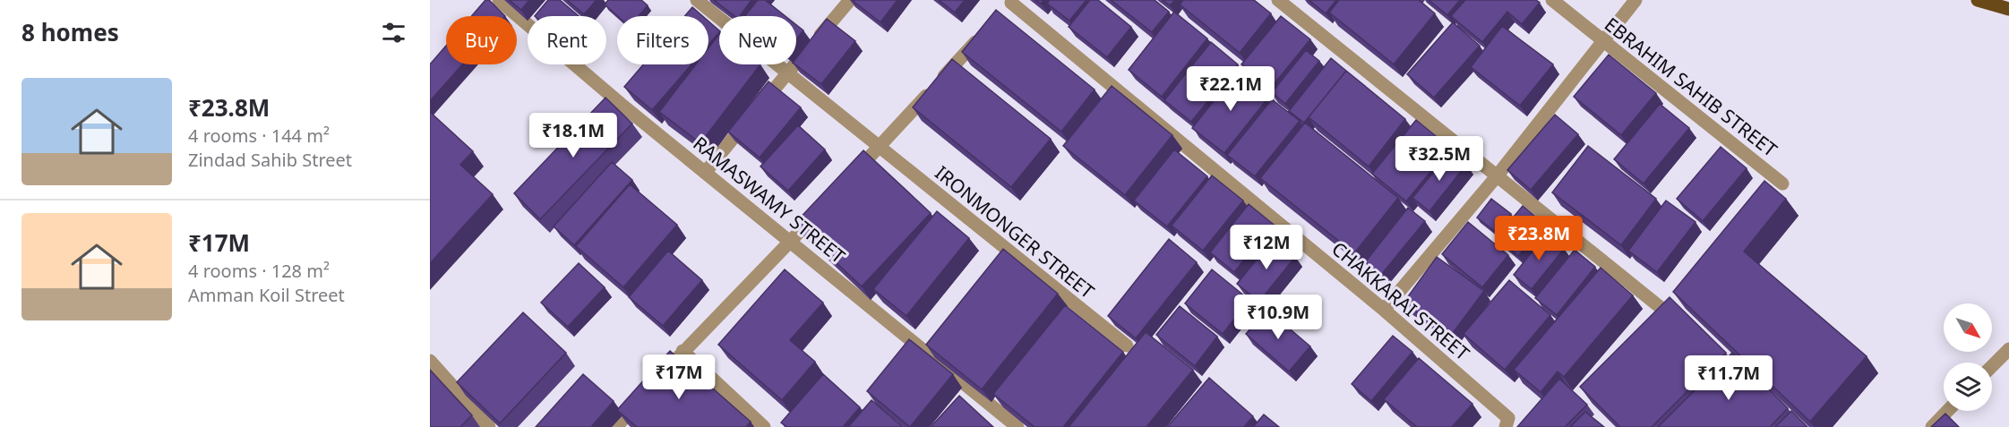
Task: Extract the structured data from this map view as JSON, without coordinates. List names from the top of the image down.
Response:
{
  "streets": {
    "street": [
      "EBRAHIM SAHIB STREET",
      "RAMASWAMY STREET",
      "IRONMONGER STREET",
      "CHAKKARAI STREET"
    ]
  },
  "north": "bottom right",
  "page": {
    "heading": "8 homes",
    "chip": [
      "Buy",
      "Rent",
      "Filters",
      "New"
    ],
    "list": [
      {
        "name": "₹23.8M",
        "note": "4 rooms · 144 m² · Zindad Sahib Street"
      },
      {
        "name": "₹17M",
        "note": "4 rooms · 128 m² · Amman Koil Street"
      }
    ],
    "price": [
      "₹22.1M",
      "₹18.1M",
      "₹32.5M",
      "₹23.8M",
      "₹12M",
      "₹10.9M",
      "₹17M",
      "₹11.7M"
    ]
  }
}
